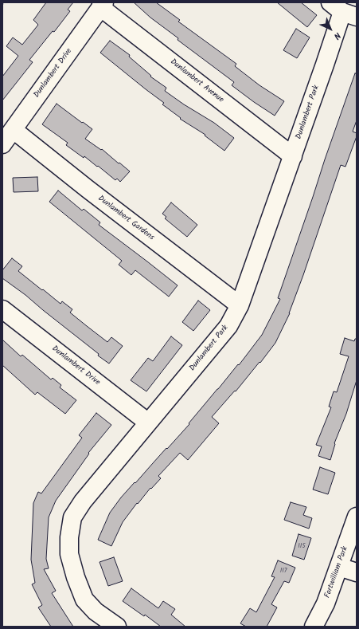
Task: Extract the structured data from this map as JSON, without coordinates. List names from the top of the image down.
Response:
{
  "streets": {
    "street": [
      "Dunlambert Drive",
      "Dunlambert Avenue",
      "Dunlambert Park",
      "Dunlambert Gardens",
      "Fortwilliam Park"
    ]
  },
  "crossings": [
    ["Dunlambert Drive", "Dunlambert Avenue"],
    ["Dunlambert Drive", "Dunlambert Park"],
    ["Dunlambert Drive", "Dunlambert Gardens"],
    ["Dunlambert Avenue", "Dunlambert Park"],
    ["Dunlambert Park", "Dunlambert Gardens"]
  ],
  "house_numbers": ["115", "117"],
  "north": "bottom right"
}
